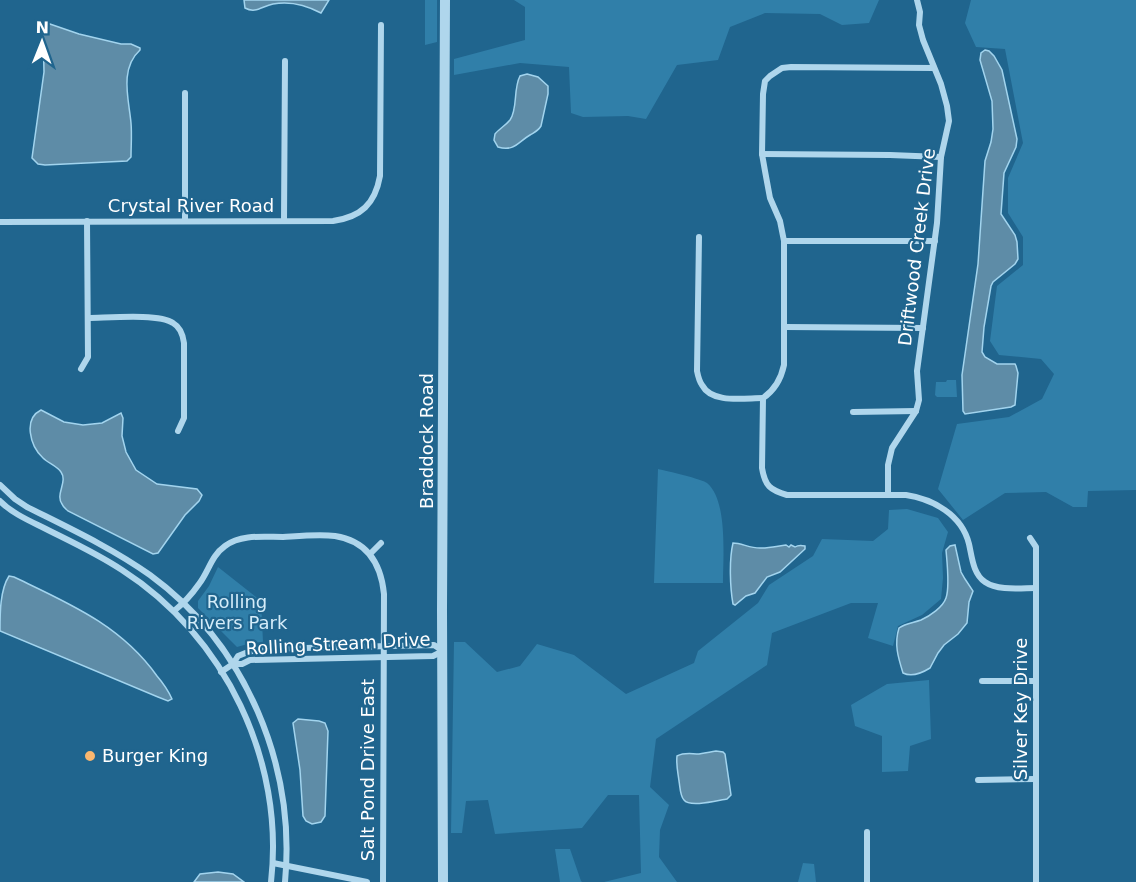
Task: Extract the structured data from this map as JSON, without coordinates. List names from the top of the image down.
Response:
{
  "streets": {
    "street": [
      "Crystal River Road",
      "Driftwood Creek Drive",
      "Braddock Road",
      "Rolling Stream Drive",
      "Silver Key Drive",
      "Salt Pond Drive East"
    ]
  },
  "crossings": [
    ["Braddock Road", "Rolling Stream Drive"],
    ["Rolling Stream Drive", "Salt Pond Drive East"]
  ],
  "parks": ["Rolling Rivers Park"],
  "places": ["Burger King"],
  "north": "top"
}
